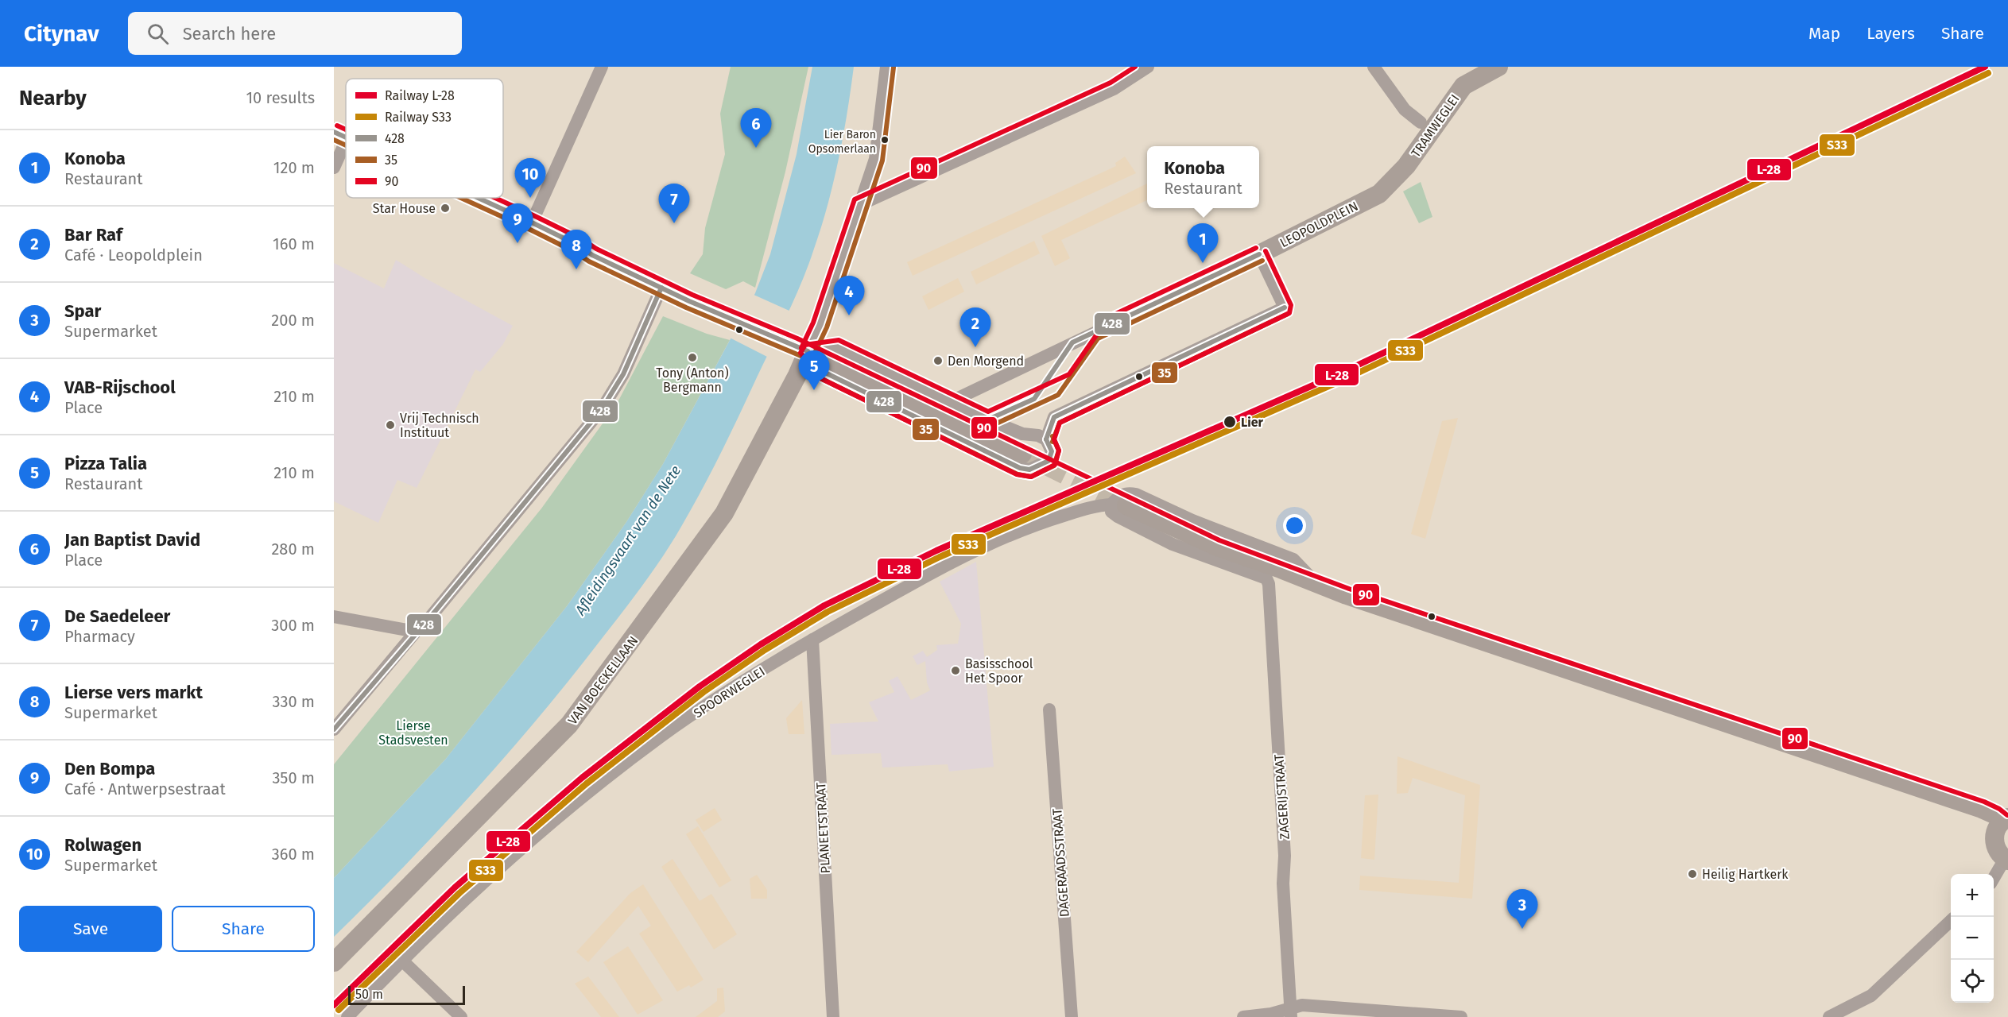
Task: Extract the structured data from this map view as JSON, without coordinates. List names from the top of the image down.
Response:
{
  "streets": {
    "street": [
      "TRAMWEGLEI",
      "LEOPOLDPLEIN",
      "VAN BOECKELLAAN",
      "SPOORWEGLEI",
      "ZAGERIJSTRAAT",
      "PLANEETSTRAAT",
      "DAGERAADSSTRAAT"
    ]
  },
  "crossings": [
    ["TRAMWEGLEI", "LEOPOLDPLEIN"],
    ["SPOORWEGLEI", "ZAGERIJSTRAAT"],
    ["SPOORWEGLEI", "PLANEETSTRAAT"]
  ],
  "water": ["Afleidingsvaart van de Nete"],
  "parks": ["Lierse Stadsvesten"],
  "places": [
    "Lier Baron Opsomerlaan",
    "Star House",
    "Tony (Anton) Bergmann",
    "Den Morgend",
    "Lier",
    "Vrij Technisch Instituut",
    "Basisschool Het Spoor",
    "Heilig Hartkerk"
  ],
  "lines": [
    "rail line L-28",
    "transit line 90",
    "transit line 35",
    "rail line S33",
    "transit line 428"
  ],
  "legend": [
    "Railway L-28",
    "Railway S33",
    "428",
    "35",
    "90"
  ],
  "scale_bar": "50 m",
  "page": {
    "header": "Citynav",
    "search": "Search here",
    "nav": ["Map", "Layers", "Share"],
    "heading": ["Nearby", "10 results"],
    "pins": [
      "6",
      "10",
      "7",
      "9",
      "1",
      "8",
      "4",
      "2",
      "5",
      "3"
    ],
    "list": [
      {
        "mark": "1",
        "name": "Konoba",
        "note": "Restaurant",
        "value": "120 m"
      },
      {
        "mark": "2",
        "name": "Bar Raf",
        "note": "Café · Leopoldplein",
        "value": "160 m"
      },
      {
        "mark": "3",
        "name": "Spar",
        "note": "Supermarket",
        "value": "200 m"
      },
      {
        "mark": "4",
        "name": "VAB-Rijschool",
        "note": "Place",
        "value": "210 m"
      },
      {
        "mark": "5",
        "name": "Pizza Talia",
        "note": "Restaurant",
        "value": "210 m"
      },
      {
        "mark": "6",
        "name": "Jan Baptist David",
        "note": "Place",
        "value": "280 m"
      },
      {
        "mark": "7",
        "name": "De Saedeleer",
        "note": "Pharmacy",
        "value": "300 m"
      },
      {
        "mark": "8",
        "name": "Lierse vers markt",
        "note": "Supermarket",
        "value": "330 m"
      },
      {
        "mark": "9",
        "name": "Den Bompa",
        "note": "Café · Antwerpsestraat",
        "value": "350 m"
      },
      {
        "mark": "10",
        "name": "Rolwagen",
        "note": "Supermarket",
        "value": "360 m"
      }
    ],
    "popup": ["Konoba", "Restaurant"],
    "map_buttons": ["+", "−"],
    "buttons": ["Save", "Share"],
    "scale": "50 m"
  }
}
